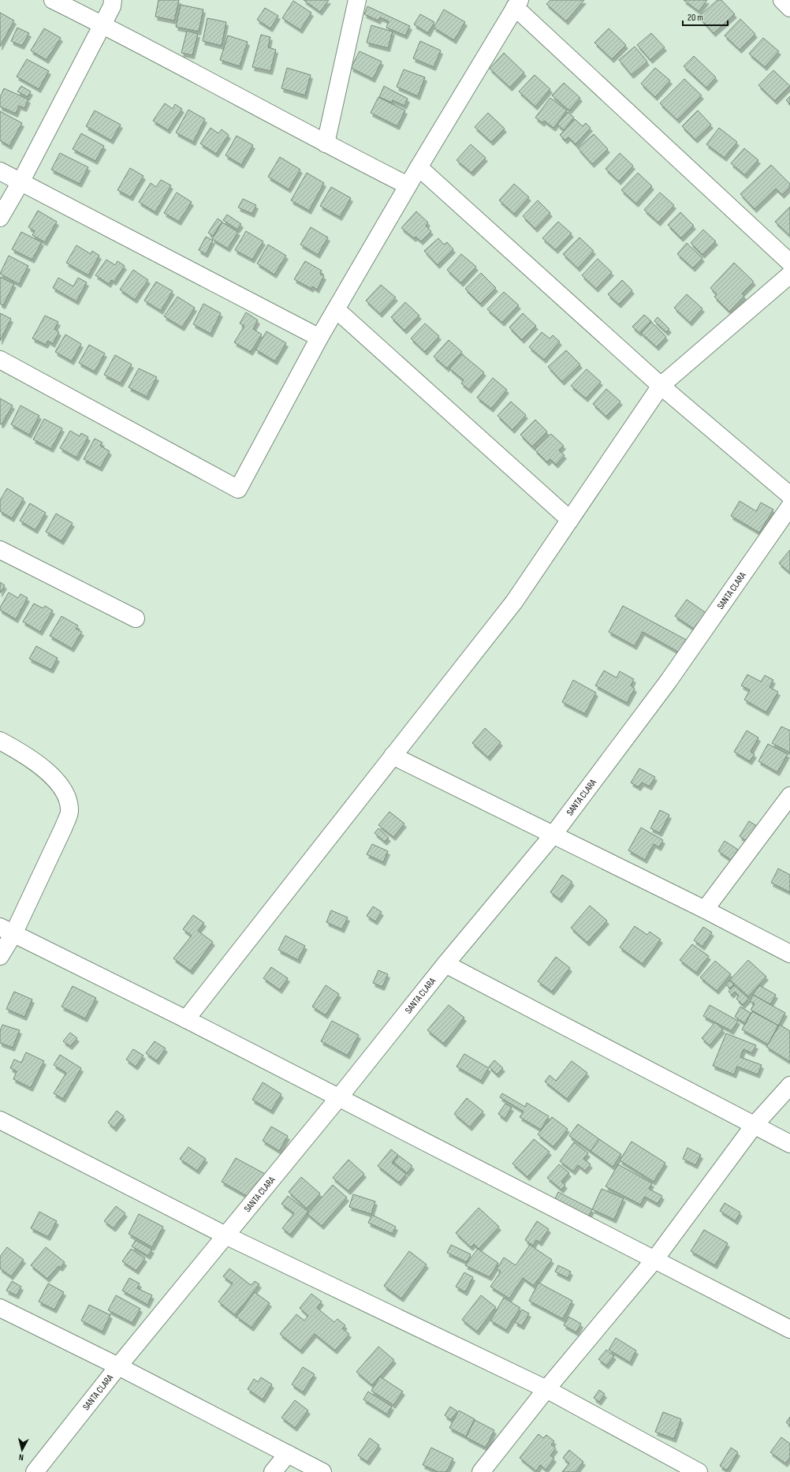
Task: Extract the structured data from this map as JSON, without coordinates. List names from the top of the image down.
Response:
{
  "streets": {
    "street": ["SANTA CLARA"]
  },
  "scale_bar": "20 m",
  "north": "bottom"
}
